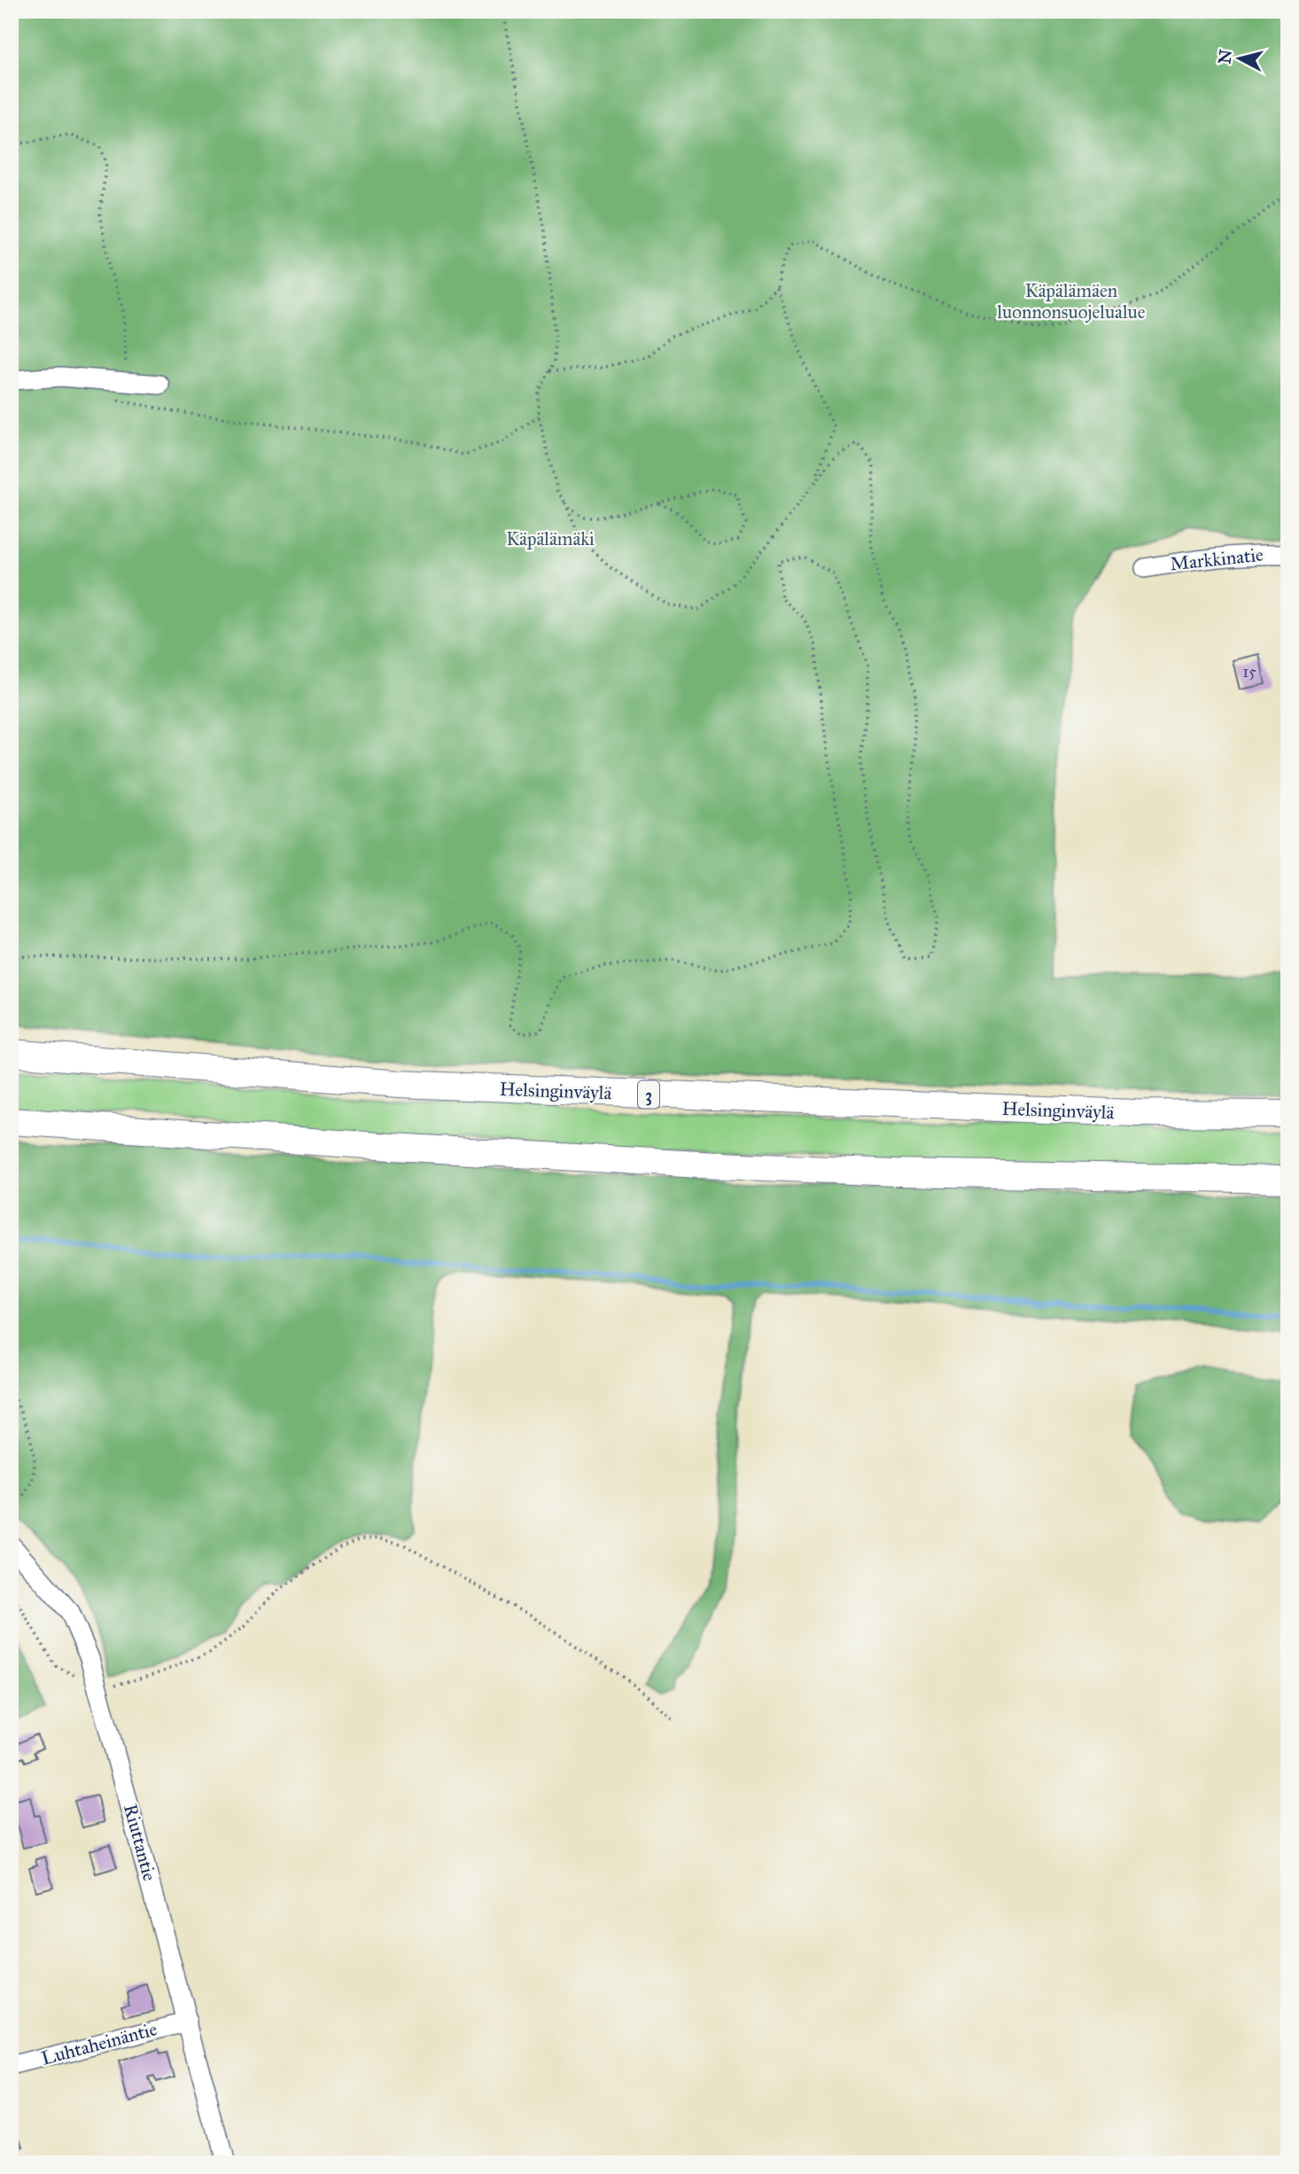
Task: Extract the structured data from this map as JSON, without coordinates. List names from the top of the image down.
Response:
{
  "streets": {
    "highway": ["Helsinginväylä", "3"],
    "street": ["Markkinatie", "Riuttantie", "Luhtaheinäntie"]
  },
  "crossings": [
    ["Riuttantie", "Luhtaheinäntie"]
  ],
  "parks": ["Käpälämäen luonnonsuojelualue", "Käpälämäki"],
  "house_numbers": ["15"],
  "north": "left"
}
